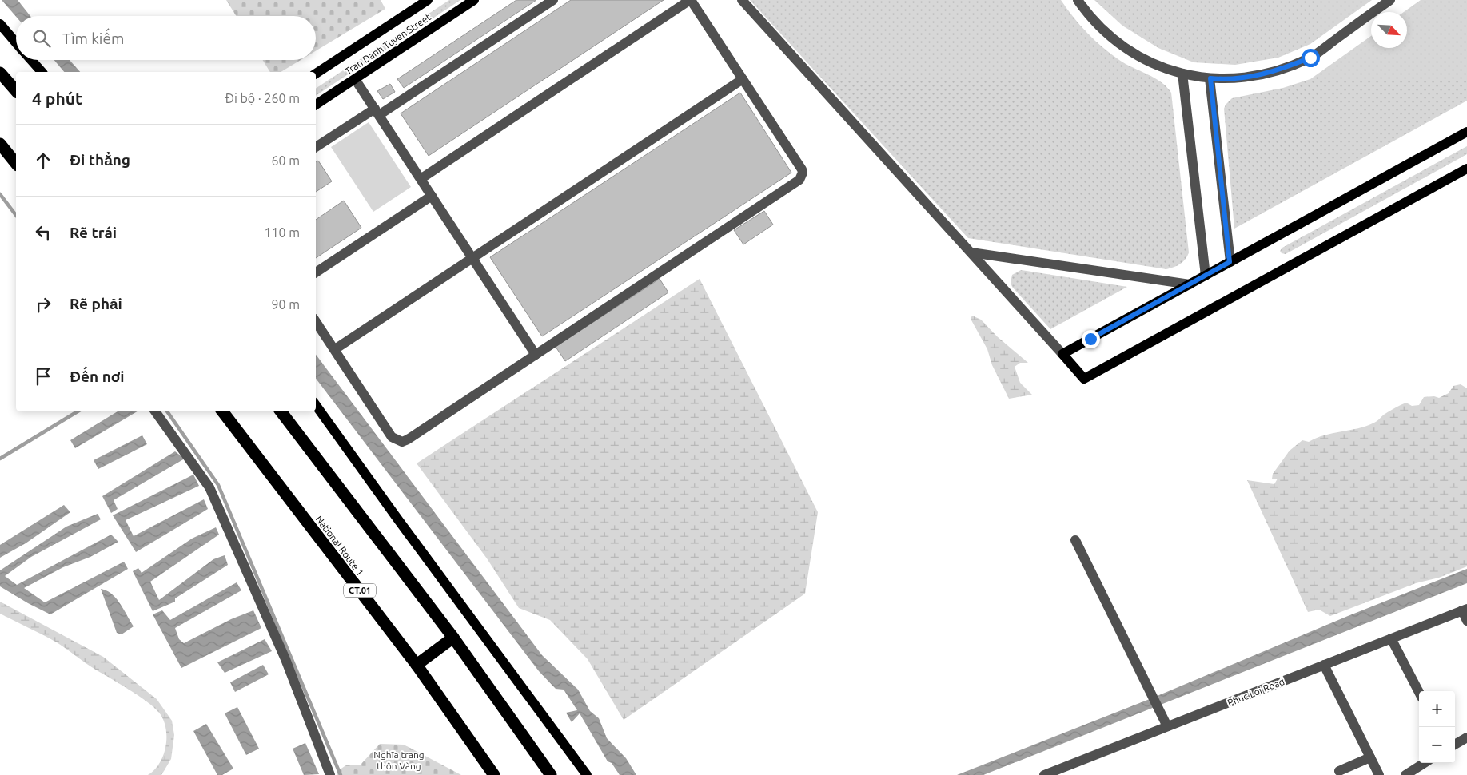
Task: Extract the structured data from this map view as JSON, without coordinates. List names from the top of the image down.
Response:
{
  "streets": {
    "highway": ["National Route 1", "CT.01"],
    "main road": ["Tran Danh Tuyen Street"],
    "street": ["Phuc Loi Road"]
  },
  "parks": ["Nghĩa trang thôn Vàng"],
  "north": "bottom right",
  "page": {
    "search": "Tìm kiếm",
    "heading": ["4 phút", "Đi bộ · 260 m"],
    "list": [
      ["Đi thẳng", "60 m"],
      ["Rẽ trái", "110 m"],
      ["Rẽ phải", "90 m"],
      "Đến nơi"
    ],
    "map_buttons": ["+", "−"]
  }
}
